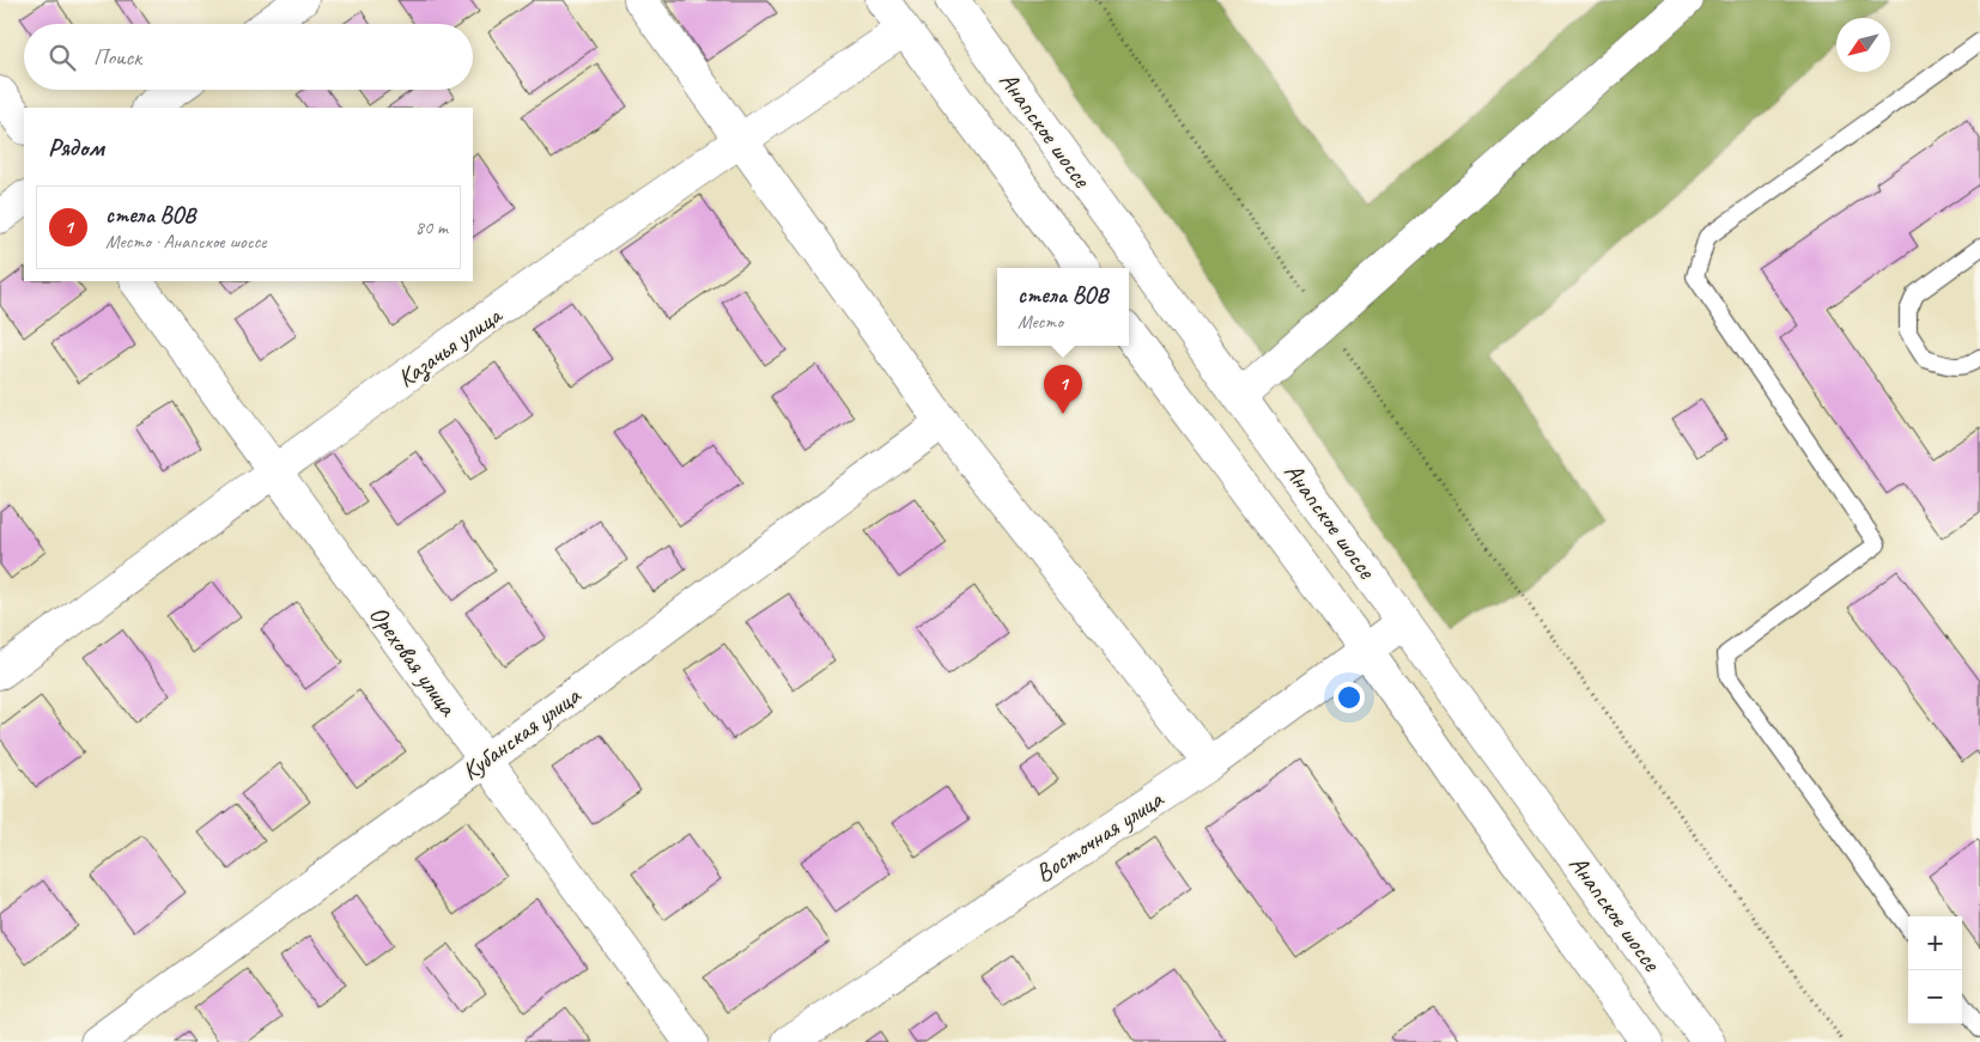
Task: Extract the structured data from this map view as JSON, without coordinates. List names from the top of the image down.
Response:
{
  "streets": {
    "street": [
      "Анапское шоссе",
      "Казачья улица",
      "Ореховая улица",
      "Кубанская улица",
      "Восточная улица"
    ]
  },
  "crossings": [
    ["Анапское шоссе", "Казачья улица"],
    ["Анапское шоссе", "Восточная улица"],
    ["Казачья улица", "Ореховая улица"],
    ["Ореховая улица", "Кубанская улица"]
  ],
  "north": "bottom left",
  "page": {
    "search": "Поиск",
    "heading": "Рядом",
    "list": [
      {
        "mark": "1",
        "name": "стела ВОВ",
        "note": "Место · Анапское шоссе",
        "value": "80 m"
      }
    ],
    "popup": ["стела ВОВ", "Место"],
    "pins": "1",
    "map_buttons": ["+", "−"]
  }
}
